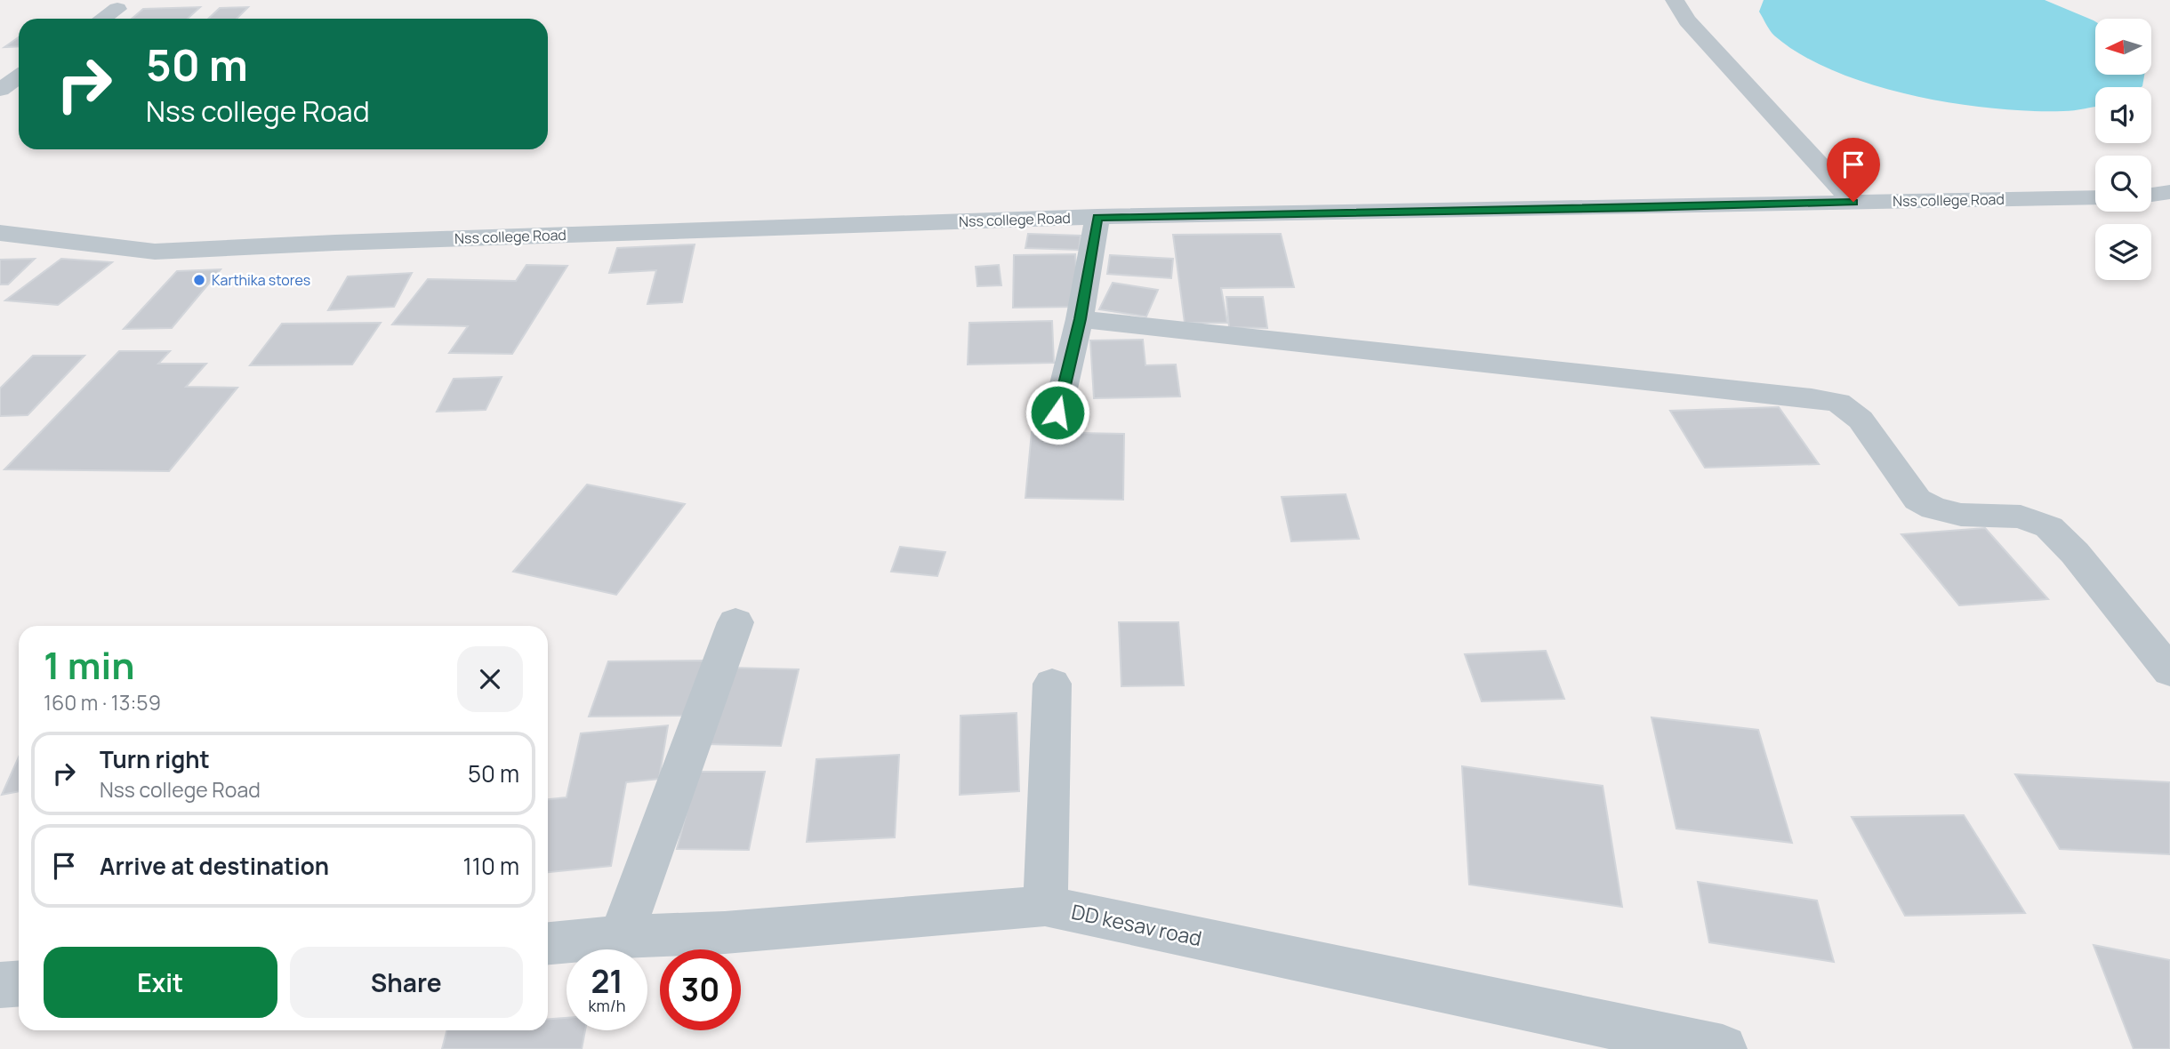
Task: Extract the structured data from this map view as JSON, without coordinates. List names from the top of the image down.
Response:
{
  "streets": {
    "street": ["Nss college Road", "DD kesav road"]
  },
  "places": ["Karthika stores"],
  "north": "left",
  "page": {
    "turn": ["50 m", "Nss college Road"],
    "heading": ["1 min", "160 m · 13:59"],
    "list": [
      {
        "name": "Turn right",
        "note": "Nss college Road",
        "value": "50 m"
      },
      {
        "name": "Arrive at destination",
        "value": "110 m"
      }
    ],
    "buttons": ["Exit", "Share"],
    "speed": "21 km/h",
    "limit": "30"
  }
}
